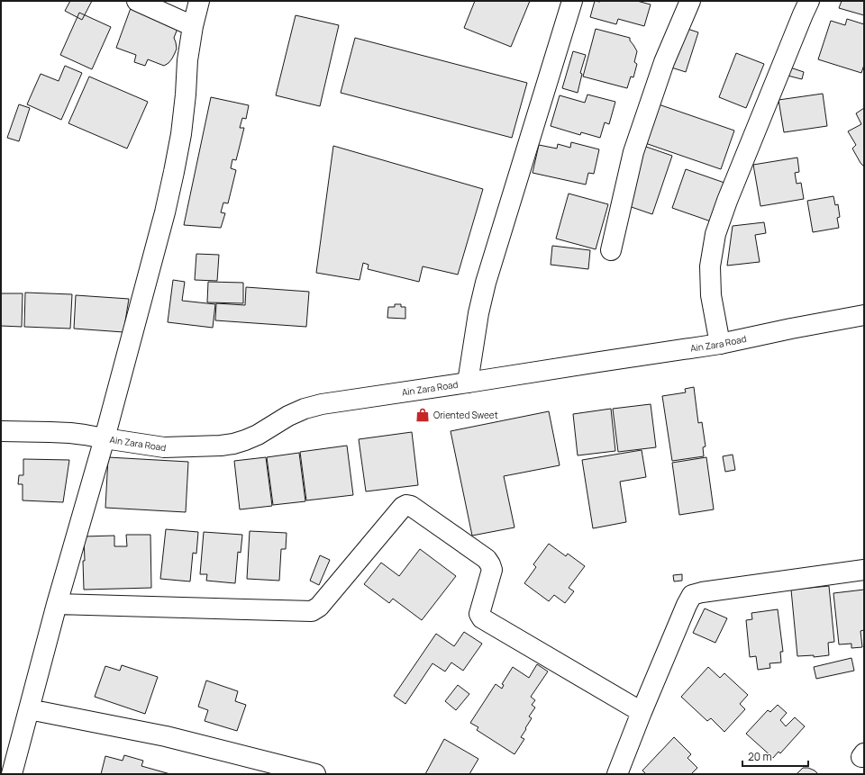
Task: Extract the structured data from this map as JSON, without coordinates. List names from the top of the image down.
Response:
{
  "streets": {
    "street": ["Ain Zara Road"]
  },
  "places": {
    "shop": ["Oriented Sweet"]
  },
  "scale_bar": "20 m"
}
